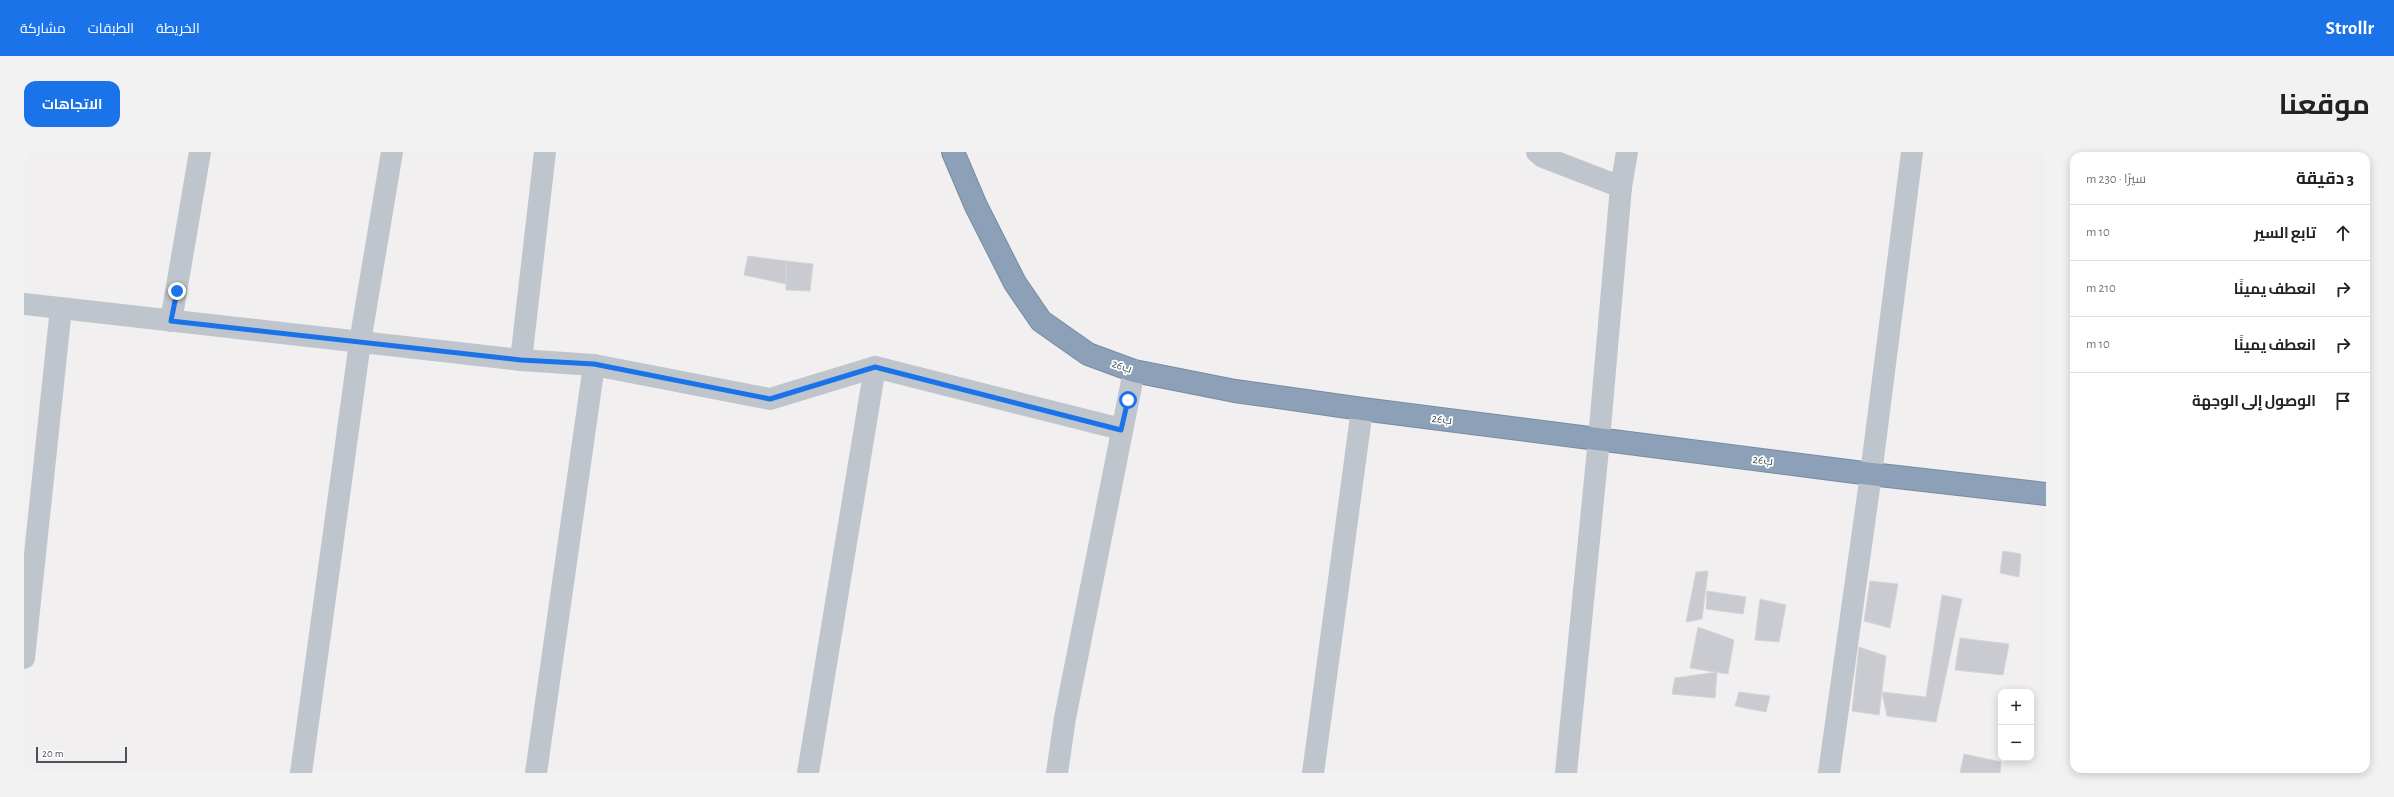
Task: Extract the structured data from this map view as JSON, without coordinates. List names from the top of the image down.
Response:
{
  "streets": {
    "highway": ["26ب"]
  },
  "scale_bar": "20 m",
  "page": {
    "header": "Strollr",
    "nav": ["الخريطة", "الطبقات", "مشاركة"],
    "title": "موقعنا",
    "buttons": "الاتجاهات",
    "heading": ["3 دقيقة", "سيرًا · 230 m"],
    "list": [
      ["تابع السير", "10 m"],
      ["انعطف يمينًا", "210 m"],
      ["انعطف يمينًا", "10 m"],
      "الوصول إلى الوجهة"
    ],
    "map_buttons": ["+", "−"],
    "scale": "20 m"
  }
}
